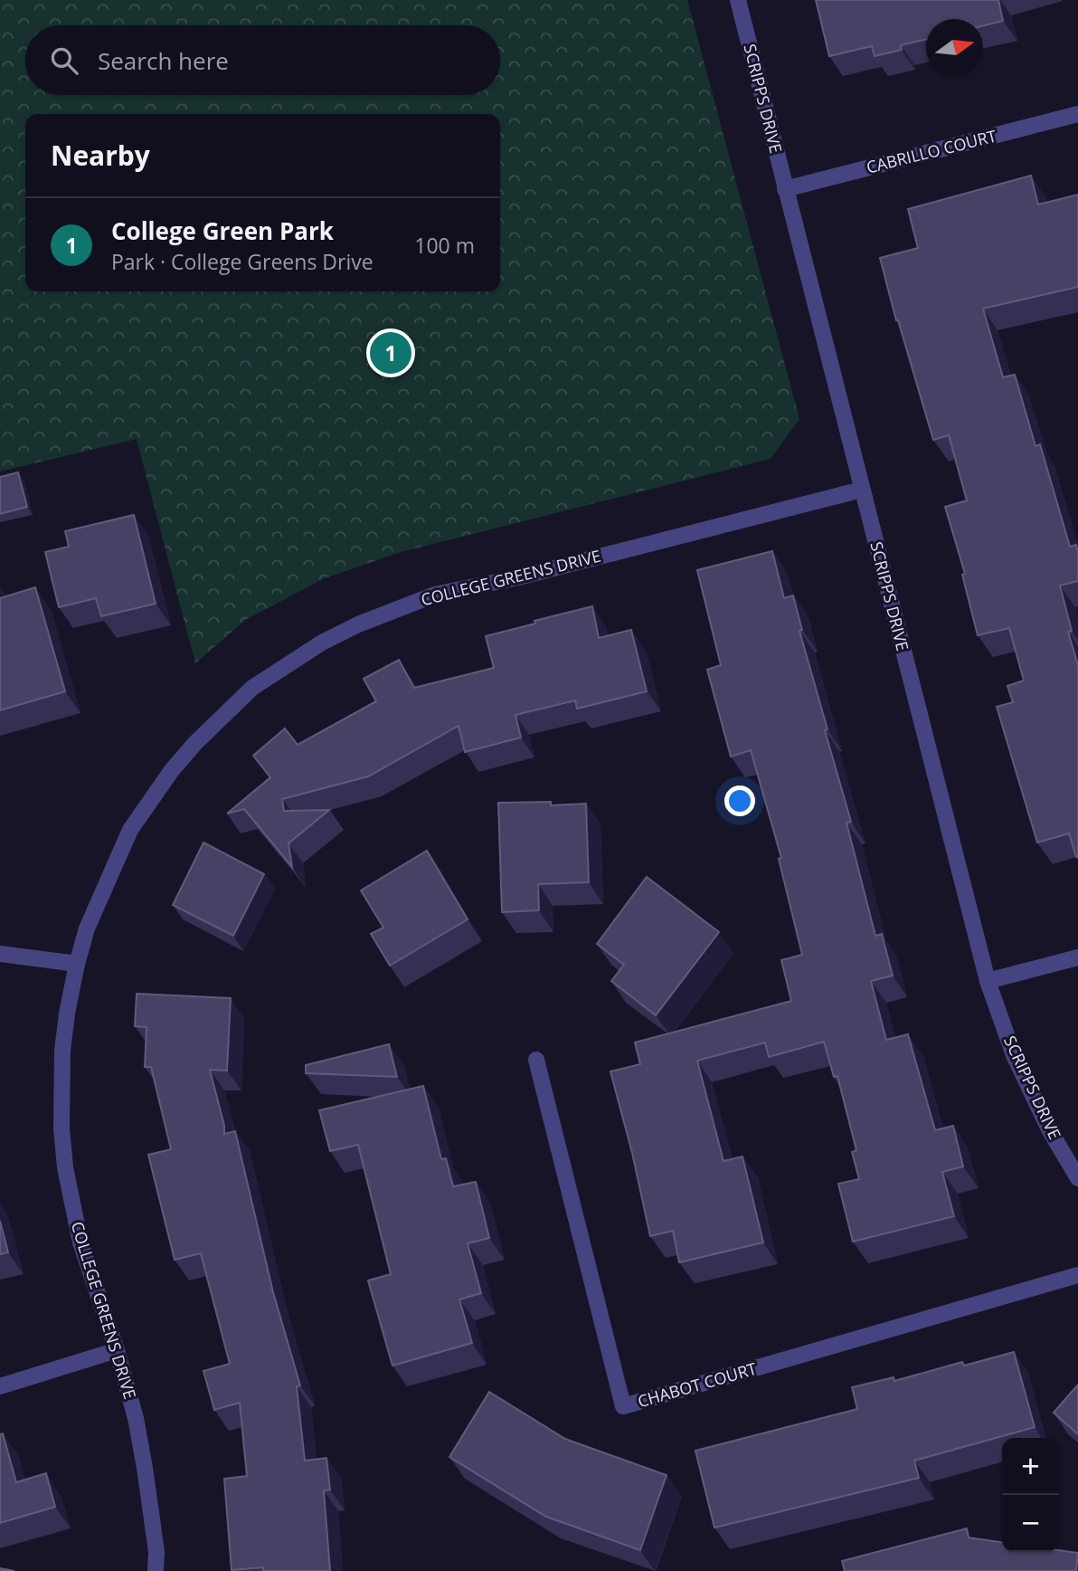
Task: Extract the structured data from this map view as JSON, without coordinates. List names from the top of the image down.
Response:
{
  "streets": {
    "street": [
      "SCRIPPS DRIVE",
      "CABRILLO COURT",
      "COLLEGE GREENS DRIVE",
      "CHABOT COURT"
    ]
  },
  "crossings": [
    ["SCRIPPS DRIVE", "CABRILLO COURT"],
    ["SCRIPPS DRIVE", "COLLEGE GREENS DRIVE"]
  ],
  "north": "right",
  "page": {
    "search": "Search here",
    "heading": "Nearby",
    "list": [
      {
        "mark": "1",
        "name": "College Green Park",
        "note": "Park · College Greens Drive",
        "value": "100 m"
      }
    ],
    "pins": "1",
    "map_buttons": ["+", "−"]
  }
}
